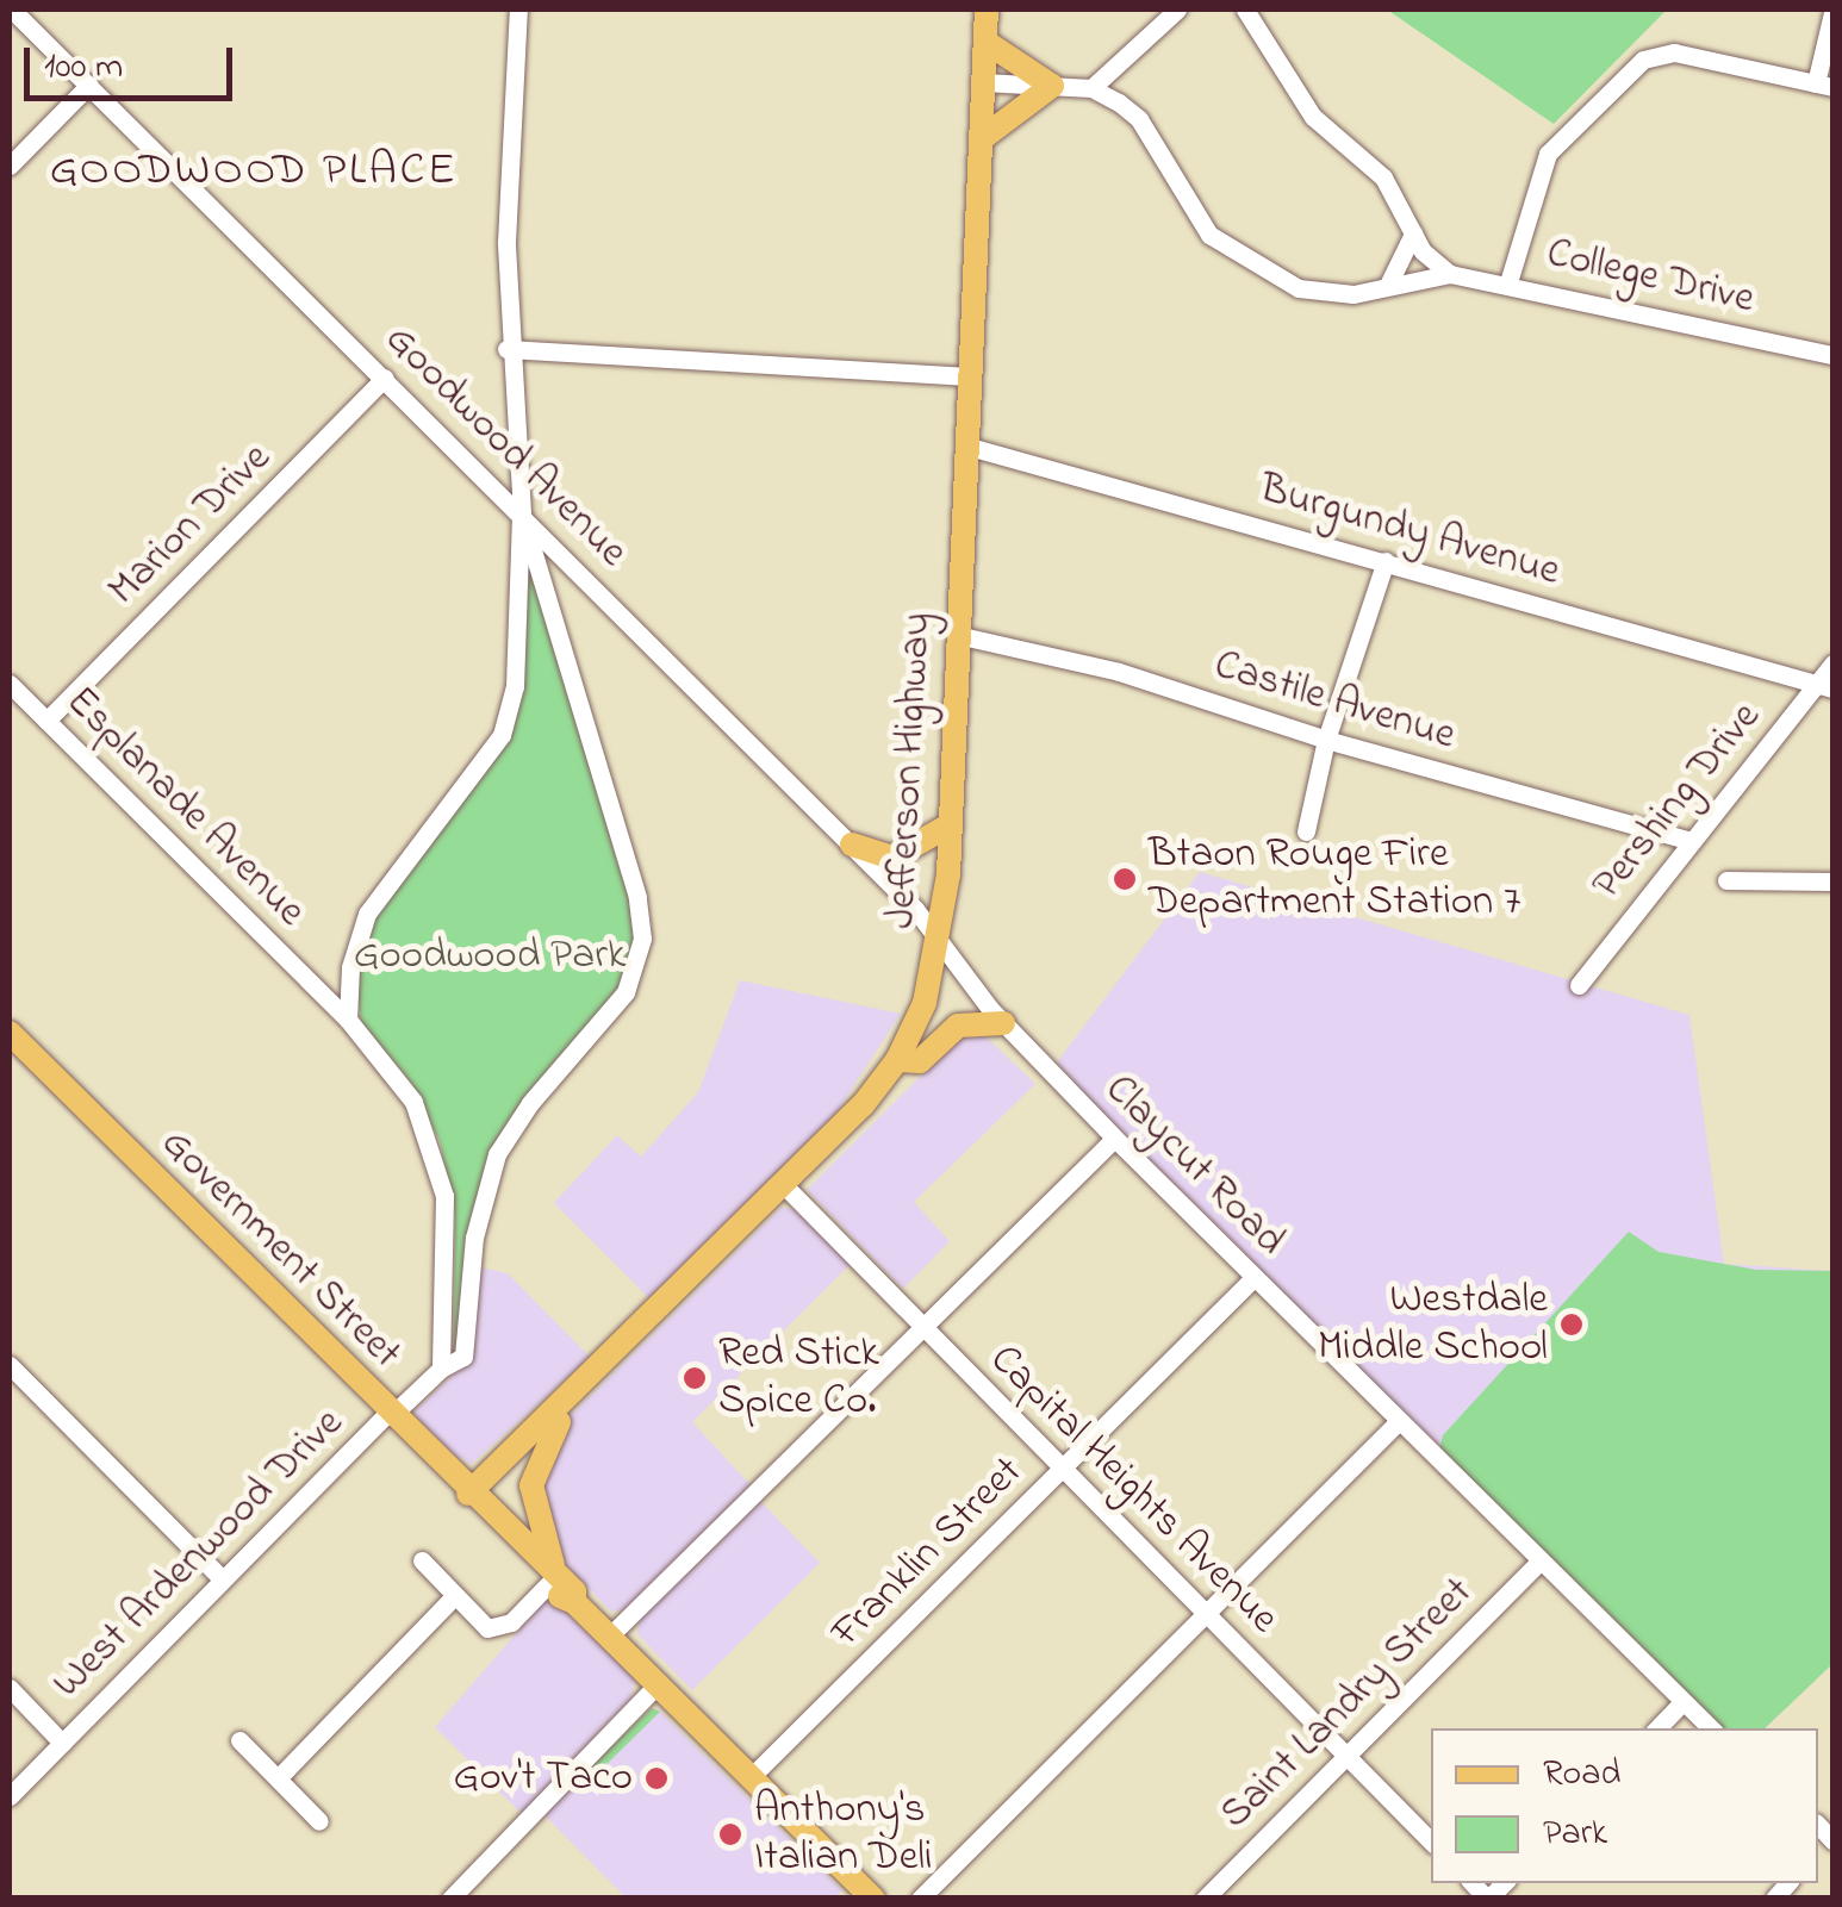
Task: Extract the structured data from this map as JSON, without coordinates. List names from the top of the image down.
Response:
{
  "streets": {
    "main road": ["Jefferson Highway", "Government Street"],
    "street": [
      "College Drive",
      "Goodwood Avenue",
      "Marion Drive",
      "Burgundy Avenue",
      "Castile Avenue",
      "Pershing Drive",
      "Esplanade Avenue",
      "Claycut Road",
      "Capital Heights Avenue",
      "Franklin Street",
      "West Ardenwood Drive",
      "Saint Landry Street"
    ]
  },
  "crossings": [
    ["Goodwood Avenue", "Marion Drive"],
    ["Goodwood Avenue", "Jefferson Highway"],
    ["Goodwood Avenue", "Claycut Road"],
    ["Marion Drive", "Esplanade Avenue"],
    ["Burgundy Avenue", "Jefferson Highway"],
    ["Burgundy Avenue", "Pershing Drive"],
    ["Castile Avenue", "Jefferson Highway"],
    ["Castile Avenue", "Pershing Drive"],
    ["Jefferson Highway", "Claycut Road"],
    ["Jefferson Highway", "Government Street"],
    ["Jefferson Highway", "Capital Heights Avenue"],
    ["Claycut Road", "Franklin Street"],
    ["Claycut Road", "Saint Landry Street"],
    ["Government Street", "Franklin Street"],
    ["Government Street", "West Ardenwood Drive"],
    ["Capital Heights Avenue", "Franklin Street"],
    ["Capital Heights Avenue", "Saint Landry Street"]
  ],
  "districts": ["GOODWOOD PLACE"],
  "parks": ["Goodwood Park"],
  "places": [
    "Btaon Rouge Fire Department Station 7",
    "Westdale Middle School",
    "Red Stick Spice Co.",
    "Gov't Taco",
    "Anthony's Italian Deli"
  ],
  "legend": ["Road", "Park"],
  "scale_bar": "100 m"
}
